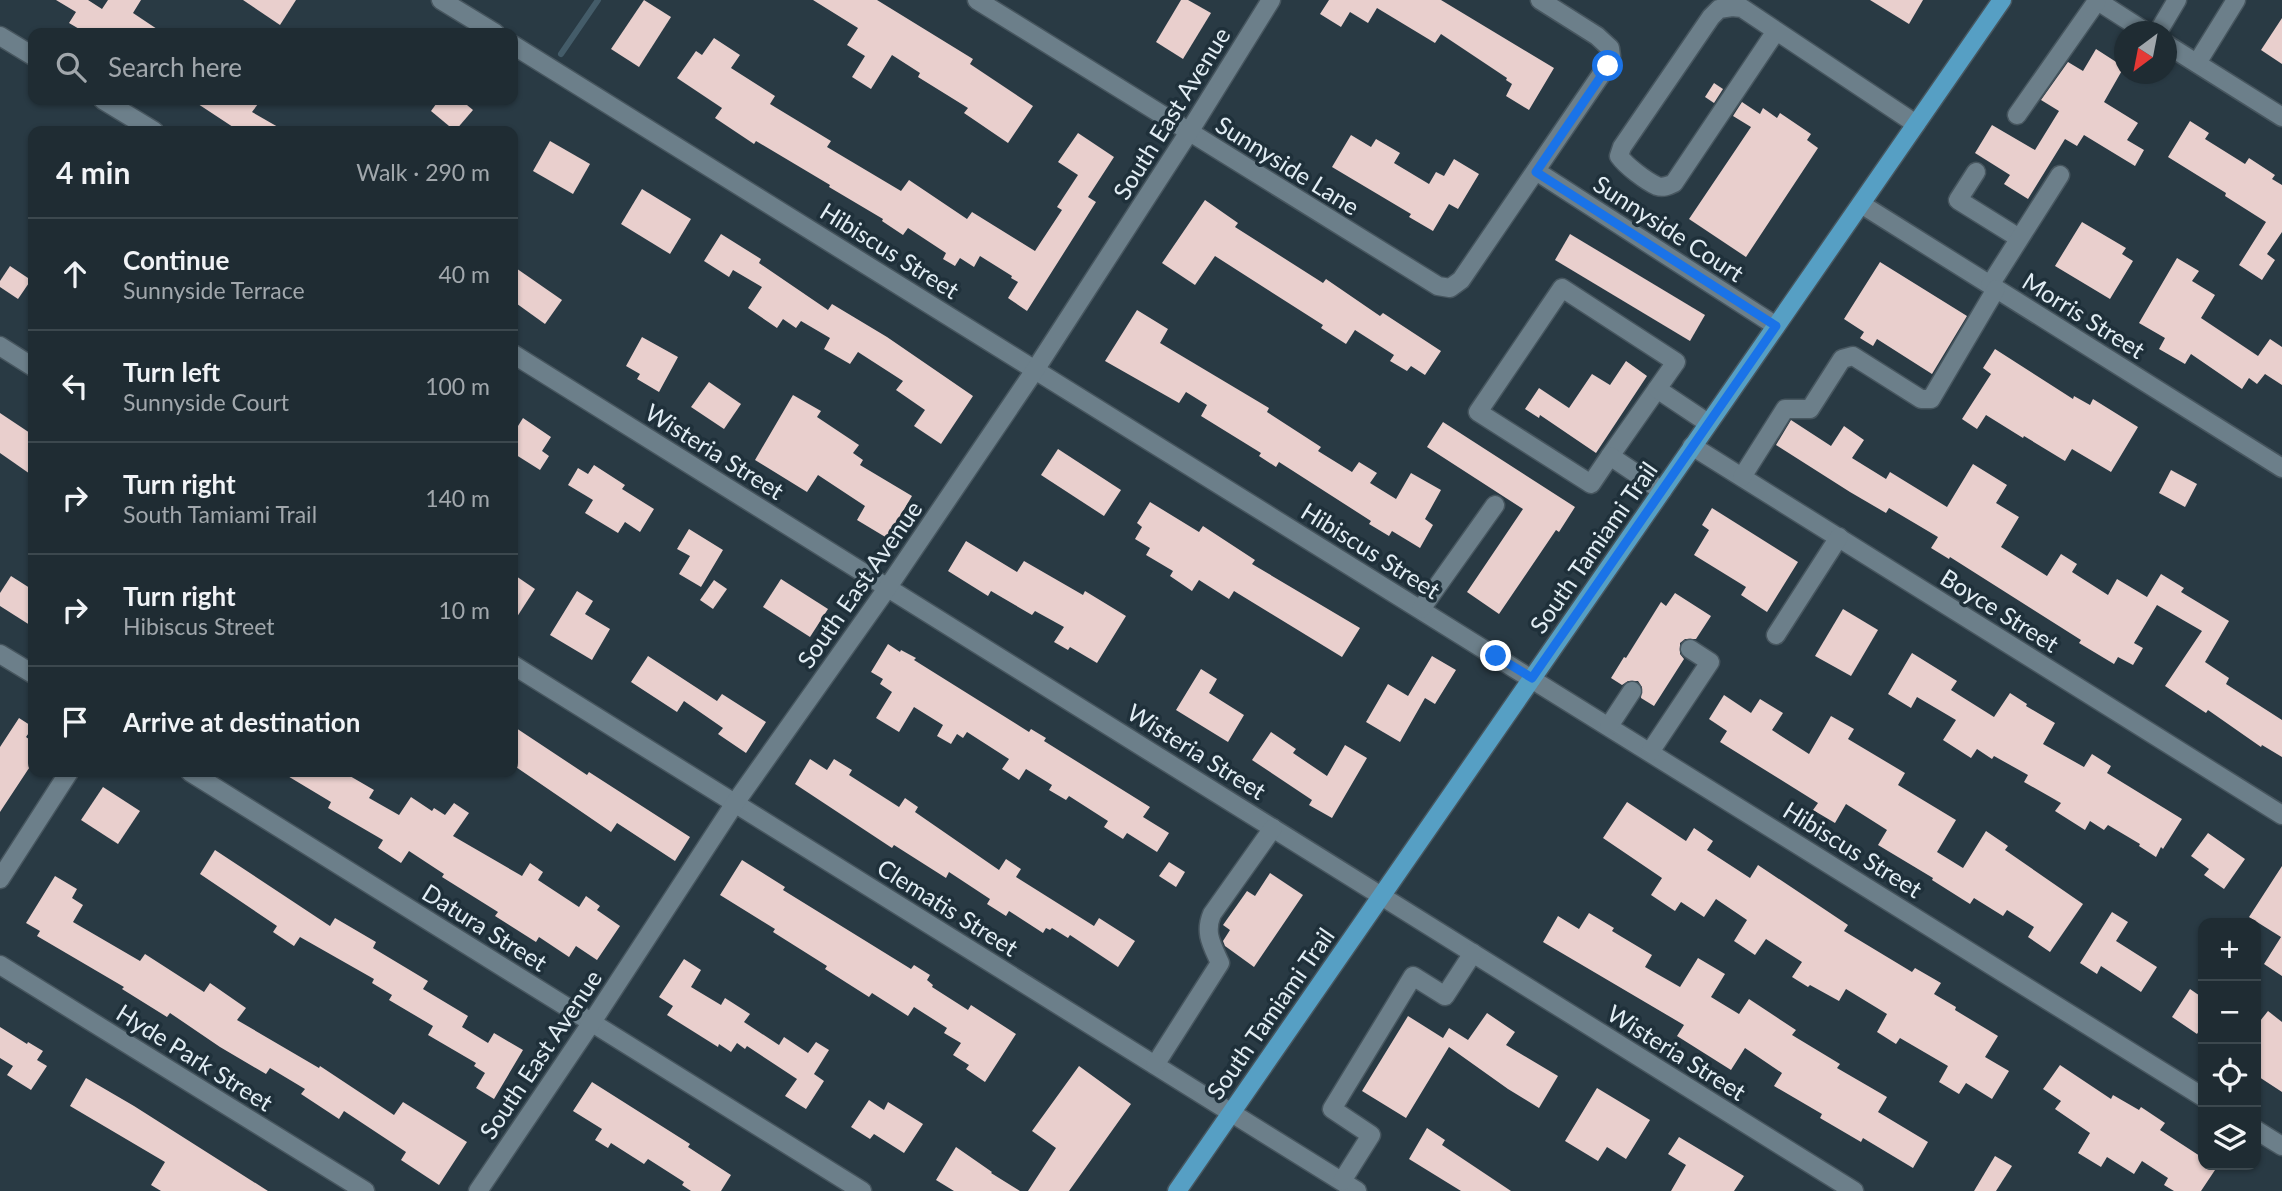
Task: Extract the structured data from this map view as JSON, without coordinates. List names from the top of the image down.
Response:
{
  "streets": {
    "main road": ["South Tamiami Trail"],
    "street": [
      "South East Avenue",
      "Sunnyside Lane",
      "Sunnyside Court",
      "Hibiscus Street",
      "Morris Street",
      "Wisteria Street",
      "Boyce Street",
      "Clematis Street",
      "Datura Street",
      "Hyde Park Street"
    ]
  },
  "crossings": [
    ["South East Avenue", "Sunnyside Lane"],
    ["South East Avenue", "Hibiscus Street"],
    ["South East Avenue", "Wisteria Street"],
    ["South East Avenue", "Clematis Street"],
    ["South East Avenue", "Datura Street"],
    ["Sunnyside Lane", "Sunnyside Court"],
    ["Sunnyside Court", "South Tamiami Trail"],
    ["Hibiscus Street", "South Tamiami Trail"],
    ["Morris Street", "South Tamiami Trail"],
    ["Wisteria Street", "South Tamiami Trail"],
    ["South Tamiami Trail", "Boyce Street"],
    ["South Tamiami Trail", "Clematis Street"]
  ],
  "north": "bottom left",
  "page": {
    "search": "Search here",
    "heading": ["4 min", "Walk · 290 m"],
    "list": [
      ["Continue", "Sunnyside Terrace", "40 m"],
      ["Turn left", "Sunnyside Court", "100 m"],
      ["Turn right", "South Tamiami Trail", "140 m"],
      ["Turn right", "Hibiscus Street", "10 m"],
      "Arrive at destination"
    ],
    "map_buttons": ["+", "−"]
  }
}
